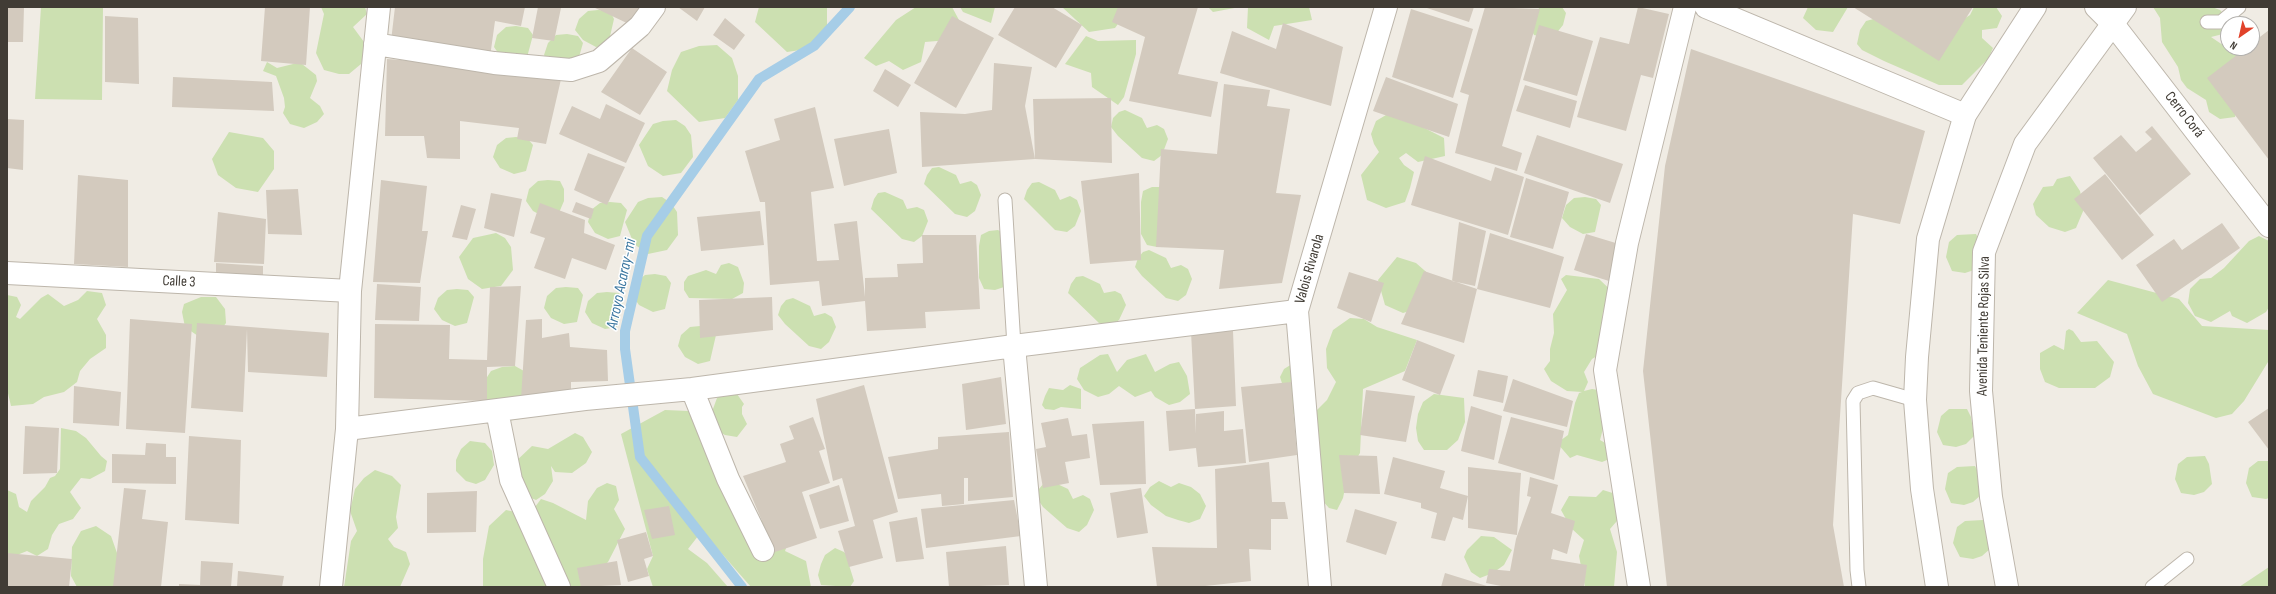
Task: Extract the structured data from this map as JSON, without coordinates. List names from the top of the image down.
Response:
{
  "streets": {
    "street": [
      "Cerro Corá",
      "Valois Rivarola",
      "Calle 3",
      "Avenida Teniente Rojas Silva"
    ]
  },
  "crossings": [
    ["Cerro Corá", "Avenida Teniente Rojas Silva"]
  ],
  "water": ["Arroyo Acaray-mi"],
  "north": "bottom left"
}
